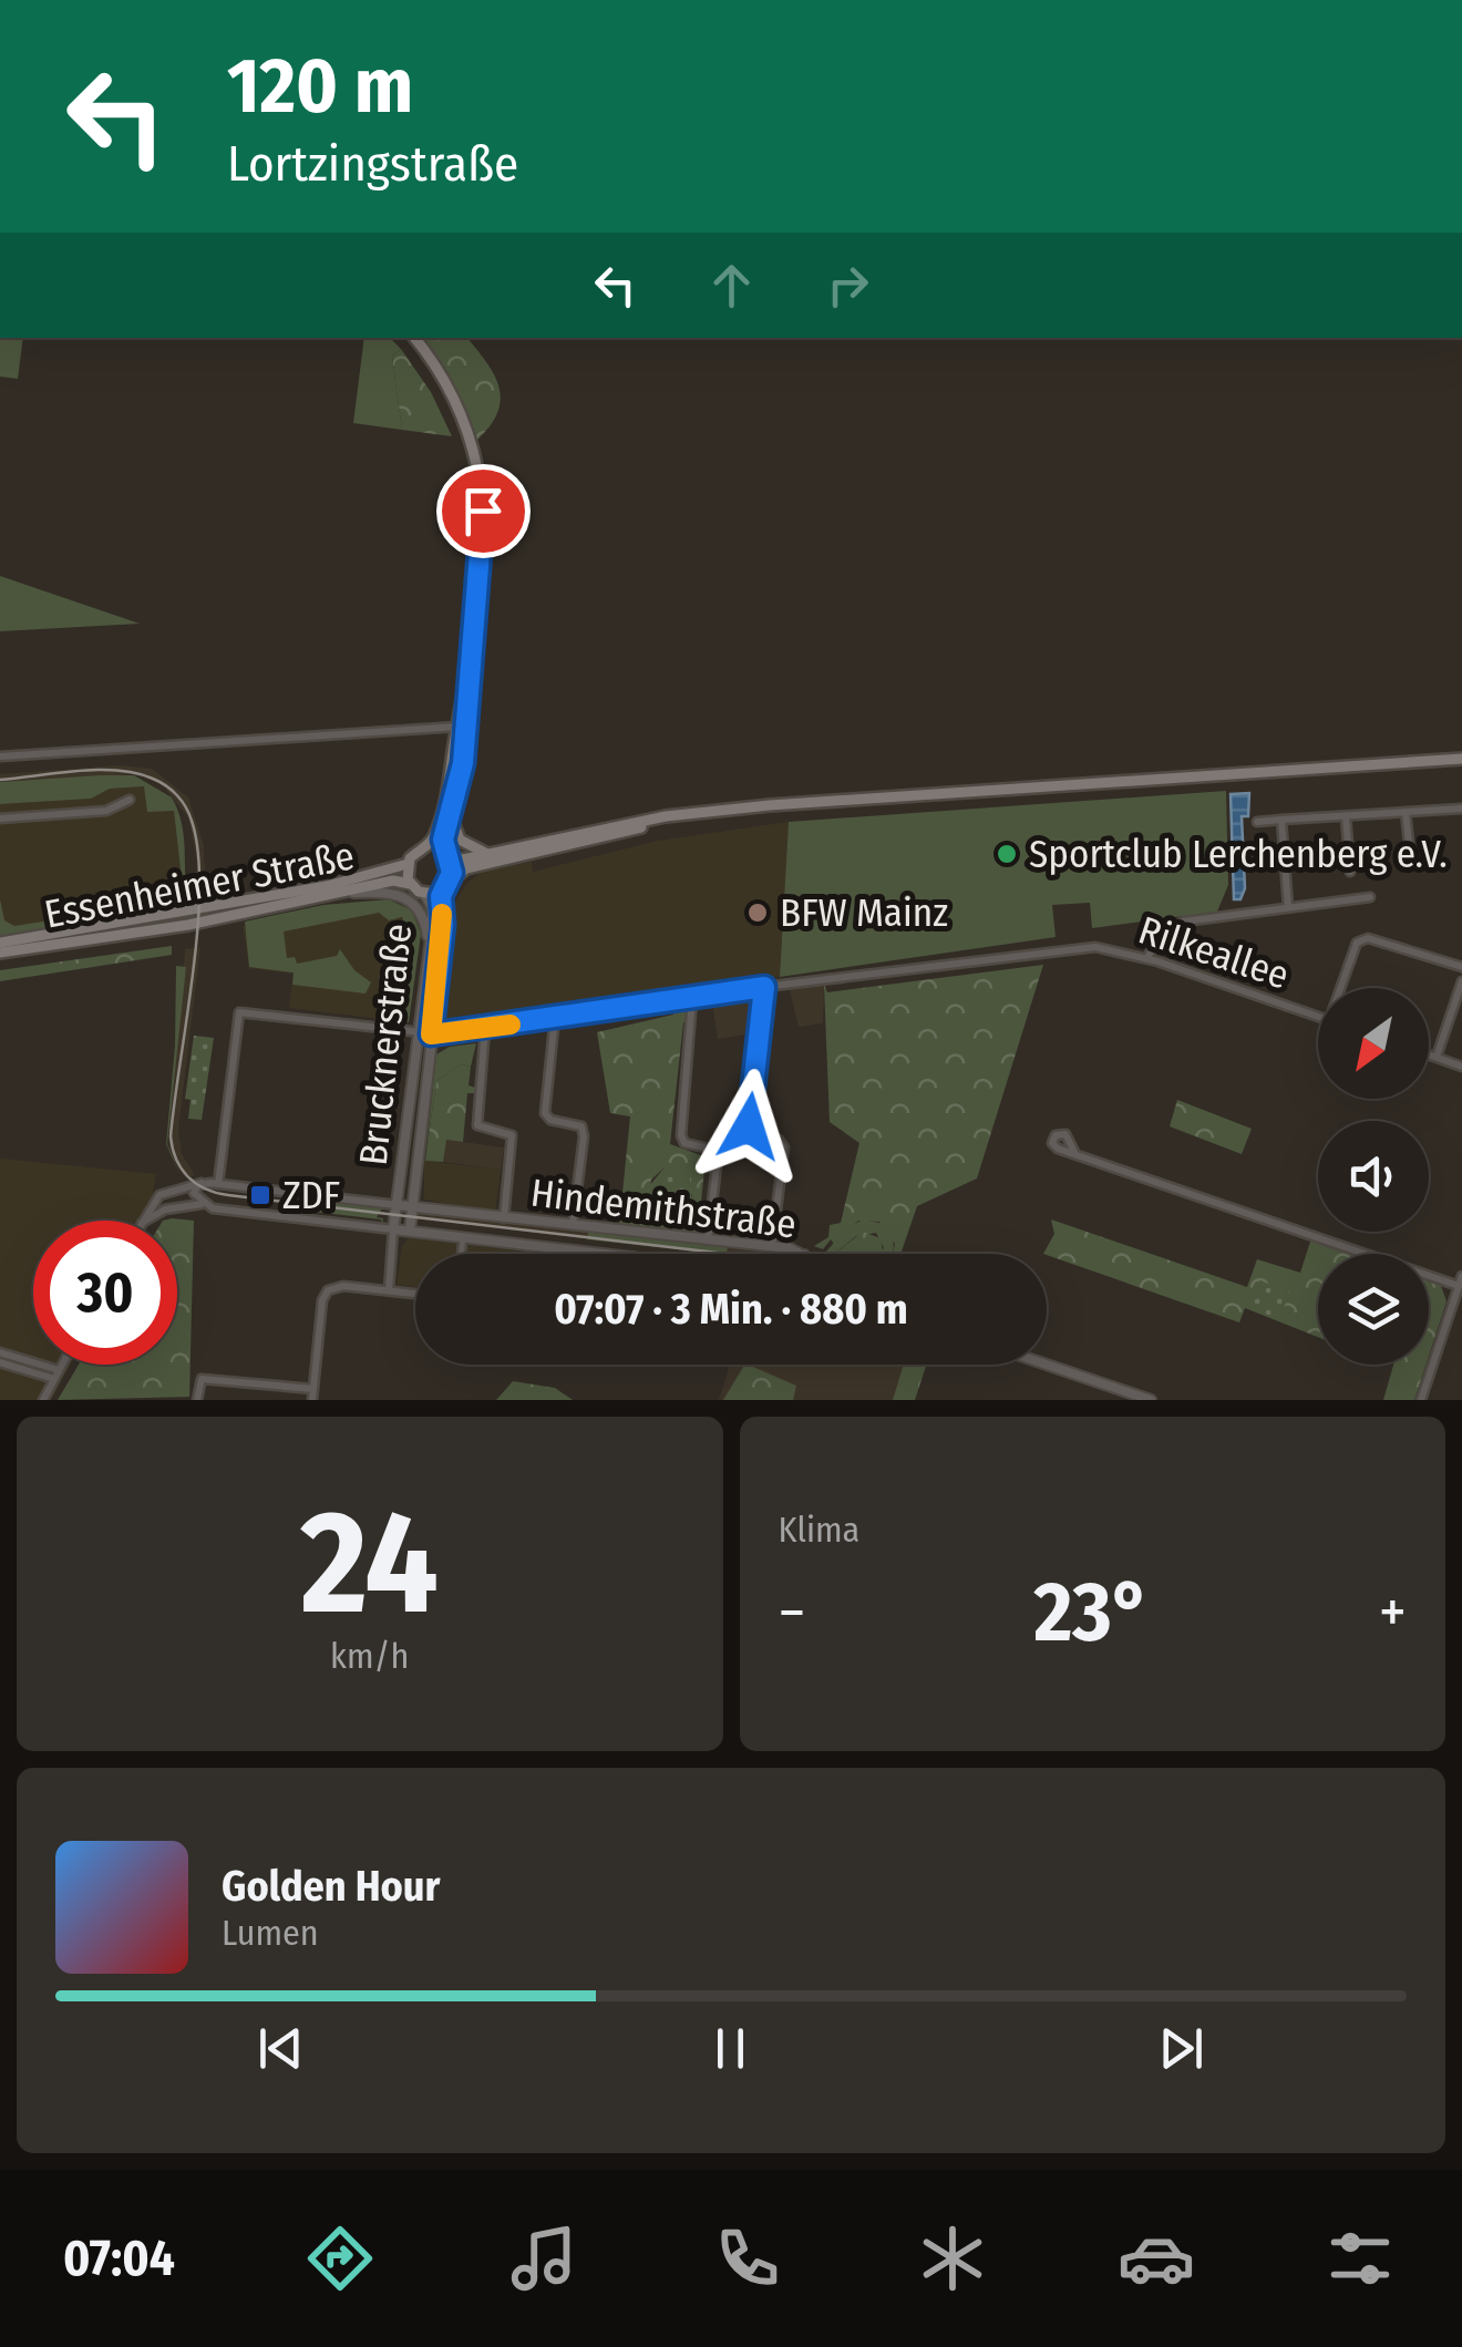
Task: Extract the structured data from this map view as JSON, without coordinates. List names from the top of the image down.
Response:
{
  "streets": {
    "main road": ["Essenheimer Straße"],
    "street": ["Rilkeallee", "Brucknerstraße", "Hindemithstraße"]
  },
  "crossings": [
    ["Essenheimer Straße", "Brucknerstraße"],
    ["Rilkeallee", "Brucknerstraße"],
    ["Rilkeallee", "Hindemithstraße"],
    ["Brucknerstraße", "Hindemithstraße"]
  ],
  "places": {
    "other": ["Sportclub Lerchenberg e.V.", "BFW Mainz"],
    "transit": ["ZDF"]
  },
  "north": "bottom left",
  "page": {
    "turn": ["120 m", "Lortzingstraße"],
    "limit": "30",
    "trip": "07:07 · 3 Min. · 880 m",
    "tile": [
      ["24", "km/h"],
      "Klima"
    ],
    "heat": ["−", "23°", "+"],
    "song": ["Golden Hour", "Lumen"],
    "tabs": "07:04"
  }
}
